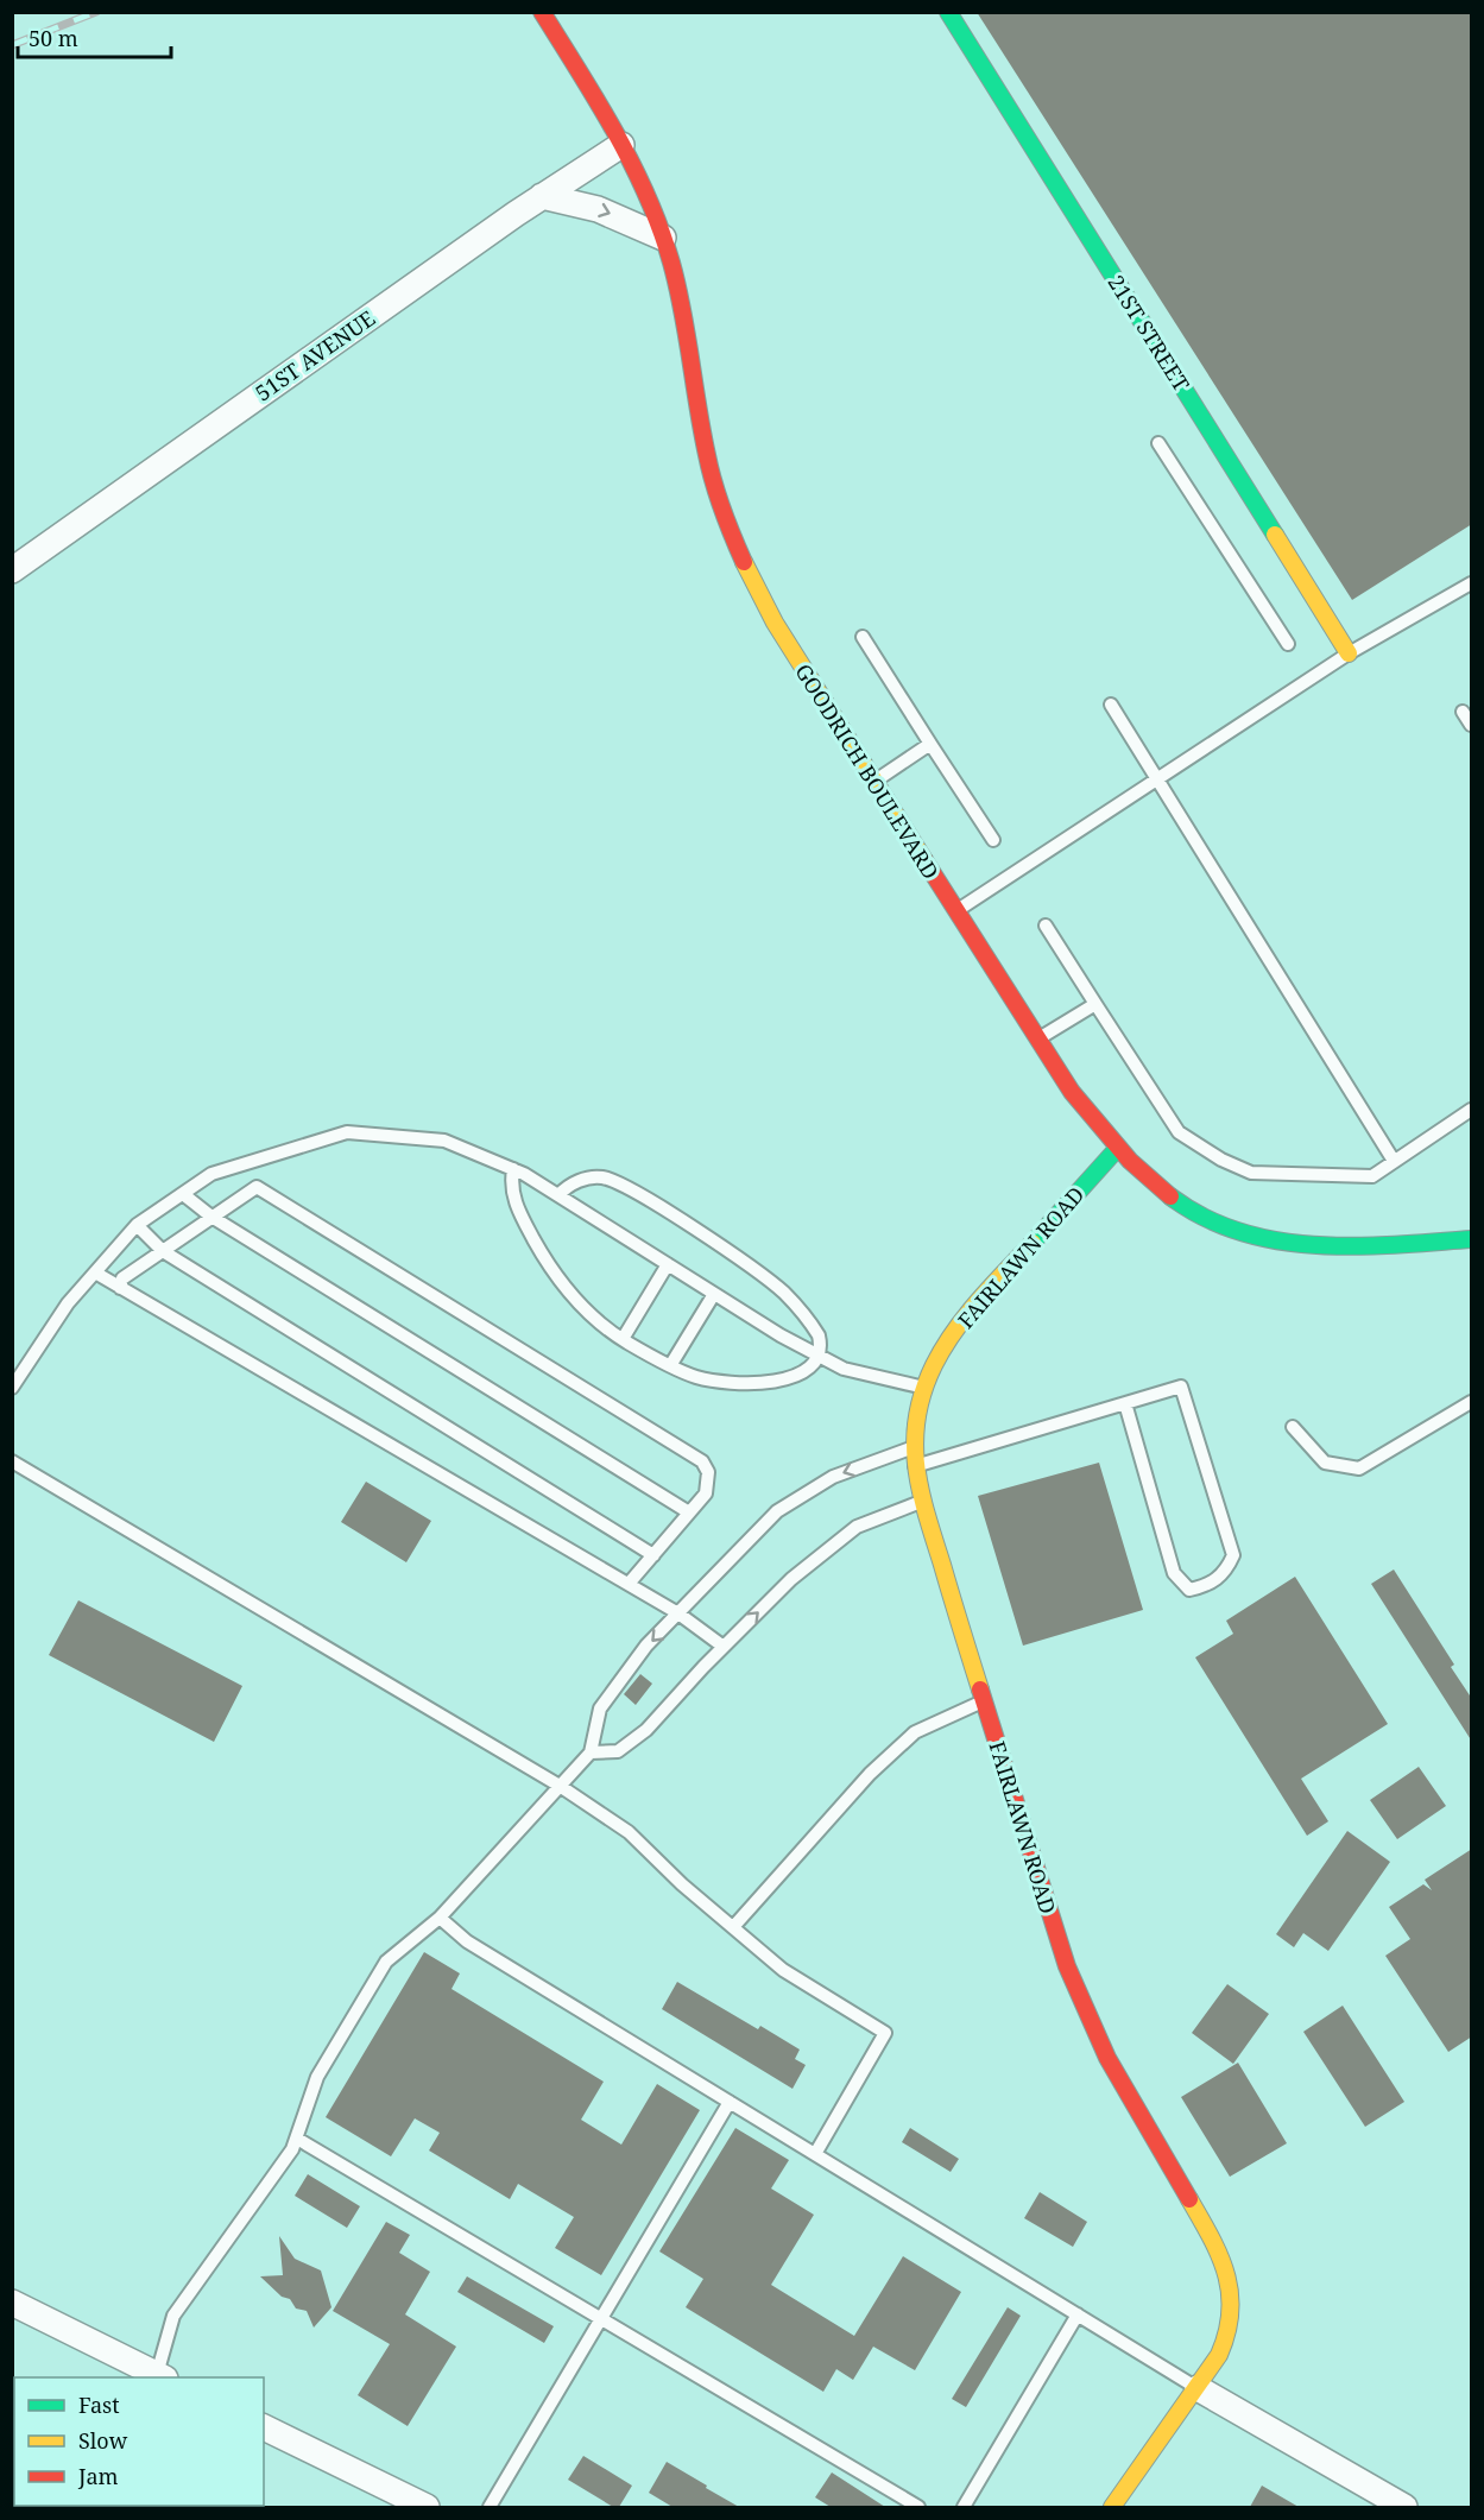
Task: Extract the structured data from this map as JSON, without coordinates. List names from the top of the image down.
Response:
{
  "streets": {
    "street": [
      "21ST STREET",
      "51ST AVENUE",
      "GOODRICH BOULEVARD",
      "FAIRLAWN ROAD"
    ]
  },
  "crossings": [
    ["51ST AVENUE", "GOODRICH BOULEVARD"],
    ["GOODRICH BOULEVARD", "FAIRLAWN ROAD"]
  ],
  "legend": ["Fast", "Slow", "Jam"],
  "scale_bar": "50 m"
}
